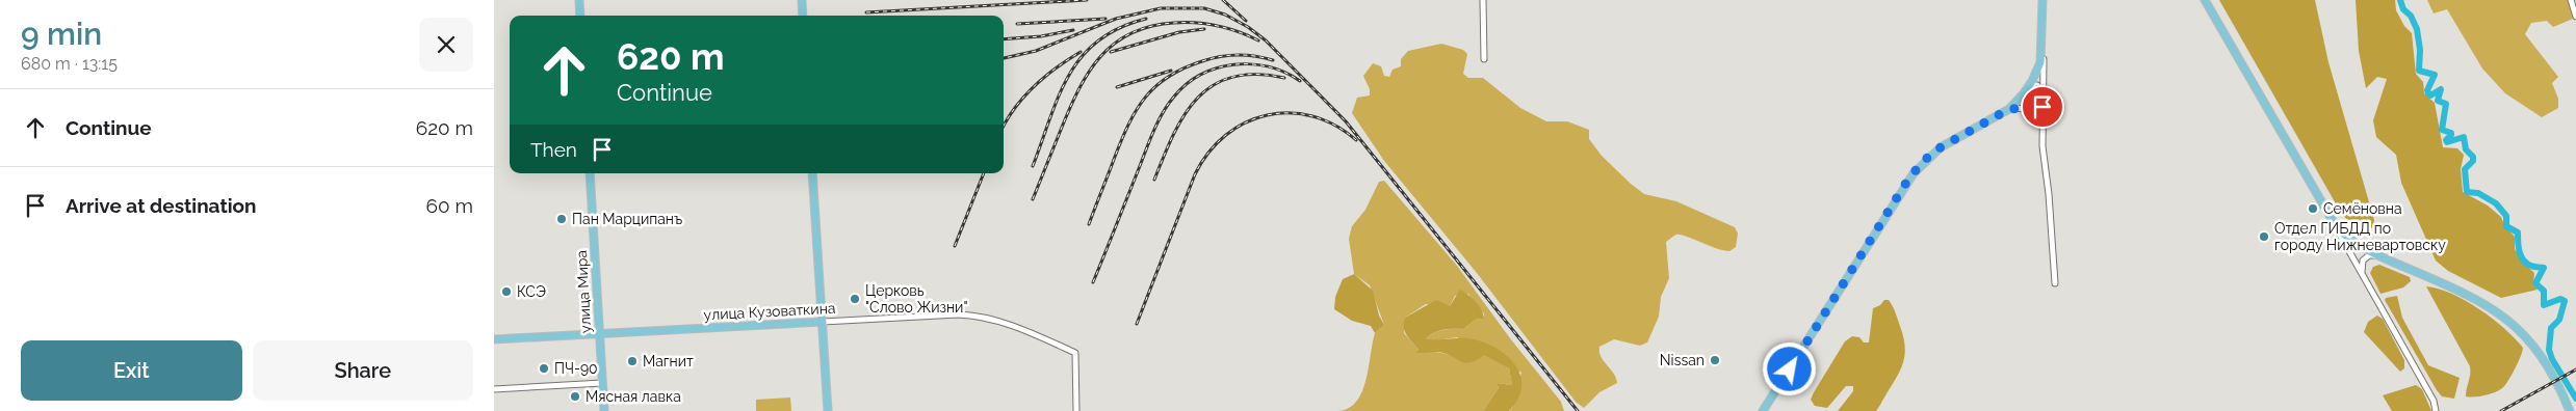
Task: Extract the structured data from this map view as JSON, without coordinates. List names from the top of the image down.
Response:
{
  "streets": {
    "main road": ["улица Мира", "улица Кузоваткина"]
  },
  "crossings": [
    ["улица Мира", "улица Кузоваткина"]
  ],
  "places": [
    "Семёновна",
    "Пан Марципанъ",
    "Отдел ГИБДД по городу Нижневартовску",
    "КСЭ",
    "Церковь \"Слово Жизни\"",
    "Nissan",
    "Магнит",
    "ПЧ-90",
    "Мясная лавка"
  ],
  "page": {
    "heading": ["9 min", "680 m · 13:15"],
    "turn": ["620 m", "Continue"],
    "list": [
      {
        "name": "Continue",
        "value": "620 m"
      },
      {
        "name": "Arrive at destination",
        "value": "60 m"
      }
    ],
    "then": "Then",
    "buttons": ["Exit", "Share"]
  }
}
